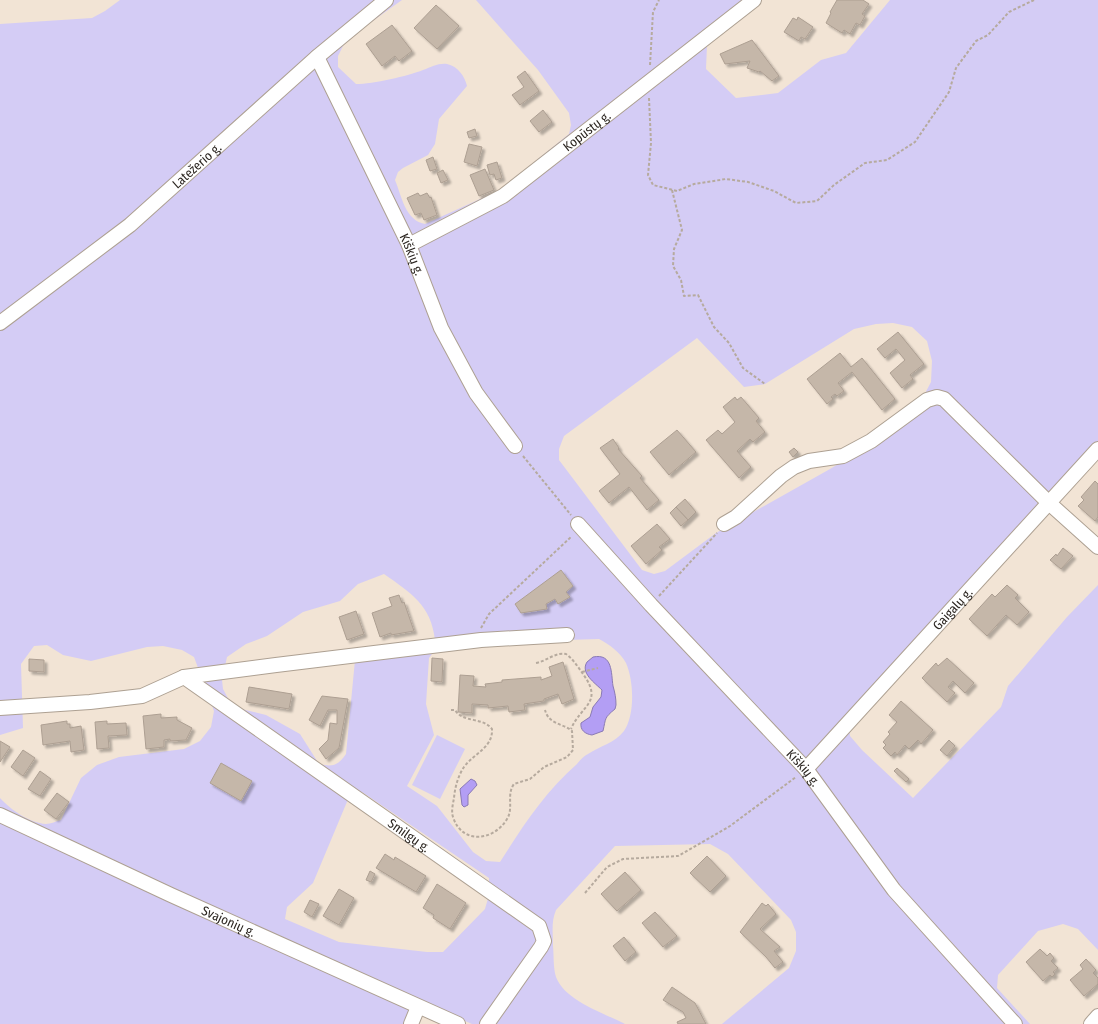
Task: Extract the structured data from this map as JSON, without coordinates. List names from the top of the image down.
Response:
{
  "streets": {
    "street": [
      "Kopūstų g.",
      "Latežerio g.",
      "Kiškių g.",
      "Gaigalų g.",
      "Smilgų g.",
      "Svajonių g."
    ]
  },
  "crossings": [
    ["Kopūstų g.", "Kiškių g."],
    ["Latežerio g.", "Kiškių g."],
    ["Kiškių g.", "Gaigalų g."]
  ]
}
